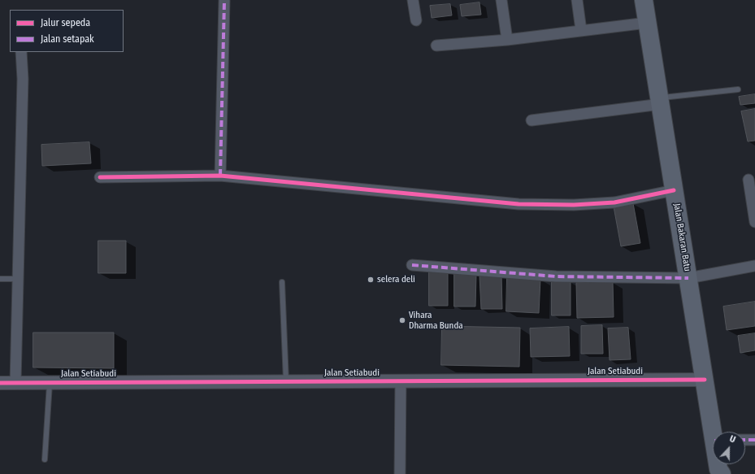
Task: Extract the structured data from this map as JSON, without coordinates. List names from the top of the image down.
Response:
{
  "streets": {
    "highway": ["Jalan Bakaran Batu"],
    "street": ["Jalan Setiabudi"]
  },
  "crossings": [
    ["Jalan Bakaran Batu", "Jalan Setiabudi"]
  ],
  "places": ["selera deli", "Vihara Dharma Bunda"],
  "legend": ["Jalur sepeda", "Jalan setapak"],
  "north": "top"
}
